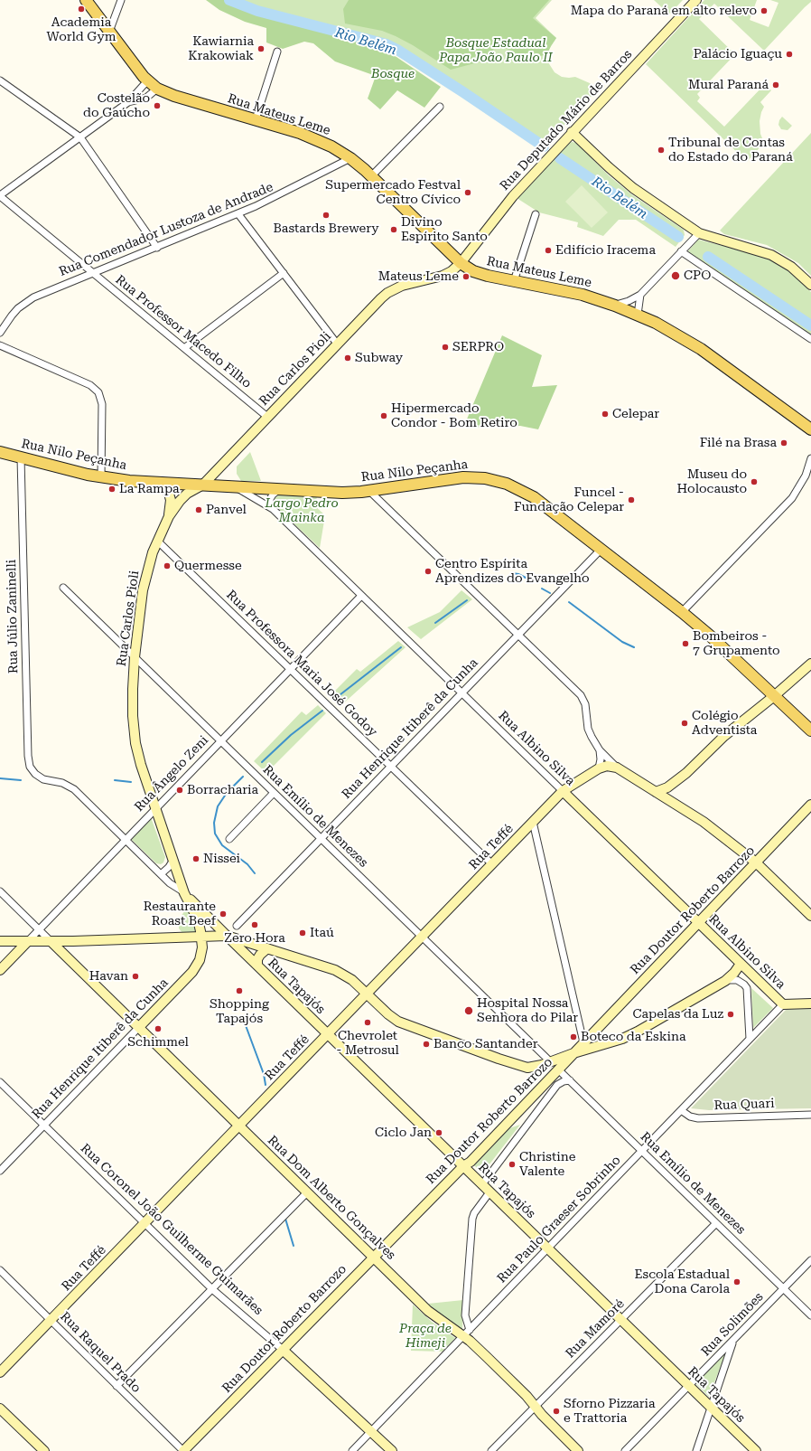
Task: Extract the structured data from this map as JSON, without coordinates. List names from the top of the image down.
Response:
{
  "streets": {
    "main road": [
      "Rua Mateus Leme",
      "Rua Deputado Mário de Barros",
      "Rua Carlos Pioli",
      "Rua Nilo Peçanha",
      "Rua Henrique Itiberê da Cunha",
      "Rua Albino Silva",
      "Rua Ângelo Zeni",
      "Rua Teffé",
      "Rua Doutor Roberto Barrozo",
      "Rua Tapajós",
      "Rua Dom Alberto Gonçalves",
      "Rua Coronel João Guilherme Guimarães"
    ],
    "street": [
      "Rua Comendador Lustoza de Andrade",
      "Rua Professor Macedo Filho",
      "Rua Júlio Zaninelli",
      "Rua Professora Maria José Godoy",
      "Rua Emílio de Menezes",
      "Rua Quari",
      "Rua Paulo Graeser Sobrinho",
      "Rua Solimões",
      "Rua Mamoré",
      "Rua Raquel Prado"
    ]
  },
  "crossings": [
    ["Rua Mateus Leme", "Rua Deputado Mário de Barros"],
    ["Rua Mateus Leme", "Rua Comendador Lustoza de Andrade"],
    ["Rua Mateus Leme", "Rua Carlos Pioli"],
    ["Rua Deputado Mário de Barros", "Rua Carlos Pioli"],
    ["Rua Comendador Lustoza de Andrade", "Rua Professor Macedo Filho"],
    ["Rua Professor Macedo Filho", "Rua Carlos Pioli"],
    ["Rua Carlos Pioli", "Rua Nilo Peçanha"],
    ["Rua Carlos Pioli", "Rua Professora Maria José Godoy"],
    ["Rua Carlos Pioli", "Rua Henrique Itiberê da Cunha"],
    ["Rua Carlos Pioli", "Rua Ângelo Zeni"],
    ["Rua Carlos Pioli", "Rua Emílio de Menezes"],
    ["Rua Carlos Pioli", "Rua Tapajós"],
    ["Rua Nilo Peçanha", "Rua Júlio Zaninelli"],
    ["Rua Nilo Peçanha", "Rua Henrique Itiberê da Cunha"],
    ["Rua Nilo Peçanha", "Rua Albino Silva"],
    ["Rua Júlio Zaninelli", "Rua Tapajós"],
    ["Rua Professora Maria José Godoy", "Rua Henrique Itiberê da Cunha"],
    ["Rua Professora Maria José Godoy", "Rua Ângelo Zeni"],
    ["Rua Professora Maria José Godoy", "Rua Teffé"],
    ["Rua Henrique Itiberê da Cunha", "Rua Albino Silva"],
    ["Rua Henrique Itiberê da Cunha", "Rua Emílio de Menezes"],
    ["Rua Henrique Itiberê da Cunha", "Rua Dom Alberto Gonçalves"],
    ["Rua Henrique Itiberê da Cunha", "Rua Coronel João Guilherme Guimarães"],
    ["Rua Albino Silva", "Rua Ângelo Zeni"],
    ["Rua Albino Silva", "Rua Teffé"],
    ["Rua Albino Silva", "Rua Doutor Roberto Barrozo"],
    ["Rua Albino Silva", "Rua Paulo Graeser Sobrinho"],
    ["Rua Ângelo Zeni", "Rua Emílio de Menezes"],
    ["Rua Ângelo Zeni", "Rua Tapajós"],
    ["Rua Ângelo Zeni", "Rua Dom Alberto Gonçalves"],
    ["Rua Emílio de Menezes", "Rua Teffé"],
    ["Rua Emílio de Menezes", "Rua Doutor Roberto Barrozo"],
    ["Rua Emílio de Menezes", "Rua Paulo Graeser Sobrinho"],
    ["Rua Emílio de Menezes", "Rua Solimões"],
    ["Rua Emílio de Menezes", "Rua Mamoré"],
    ["Rua Teffé", "Rua Tapajós"],
    ["Rua Teffé", "Rua Dom Alberto Gonçalves"],
    ["Rua Teffé", "Rua Coronel João Guilherme Guimarães"],
    ["Rua Teffé", "Rua Raquel Prado"],
    ["Rua Doutor Roberto Barrozo", "Rua Tapajós"],
    ["Rua Doutor Roberto Barrozo", "Rua Dom Alberto Gonçalves"],
    ["Rua Doutor Roberto Barrozo", "Rua Coronel João Guilherme Guimarães"],
    ["Rua Doutor Roberto Barrozo", "Rua Raquel Prado"],
    ["Rua Tapajós", "Rua Paulo Graeser Sobrinho"],
    ["Rua Tapajós", "Rua Solimões"],
    ["Rua Tapajós", "Rua Mamoré"],
    ["Rua Quari", "Rua Paulo Graeser Sobrinho"],
    ["Rua Dom Alberto Gonçalves", "Rua Paulo Graeser Sobrinho"],
    ["Rua Dom Alberto Gonçalves", "Rua Mamoré"],
    ["Rua Paulo Graeser Sobrinho", "Rua Coronel João Guilherme Guimarães"]
  ],
  "water": ["Rio Belém"],
  "parks": [
    "Bosque Estadual Papa João Paulo II",
    "Bosque",
    "Largo Pedro Mainka",
    "Praça de Himeji"
  ],
  "places": [
    "Academia World Gym",
    "Mapa do Paraná em alto relevo",
    "Kawiarnia Krakowiak",
    "Palácio Iguaçu",
    "Mural Paraná",
    "Costelão do Gaúcho",
    "Tribunal de Contas do Estado do Paraná",
    "Supermercado Festval Centro Cívico",
    "Bastards Brewery",
    "Divino Espírito Santo",
    "Edifício Iracema",
    "CPO",
    "Mateus Leme",
    "SERPRO",
    "Subway",
    "Celepar",
    "Hipermercado Condor - Bom Retiro",
    "Filé na Brasa",
    "Museu do Holocausto",
    "La Rampa",
    "Funcel - Fundação Celepar",
    "Panvel",
    "Quermesse",
    "Centro Espírita Aprendizes do Evangelho",
    "Bombeiros - 7 Grupamento",
    "Colégio Adventista",
    "Borracharia",
    "Nissei",
    "Restaurante Roast Beef",
    "Zero Hora",
    "Itaú",
    "Havan",
    "Shopping Tapajós",
    "Hospital Nossa Senhora do Pilar",
    "Capelas da Luz",
    "Chevrolet - Metrosul",
    "Schimmel",
    "Boteco da Eskina",
    "Banco Santander",
    "Ciclo Jan",
    "Christine Valente",
    "Escola Estadual Dona Carola",
    "Sforno Pizzaria e Trattoria"
  ]
}
